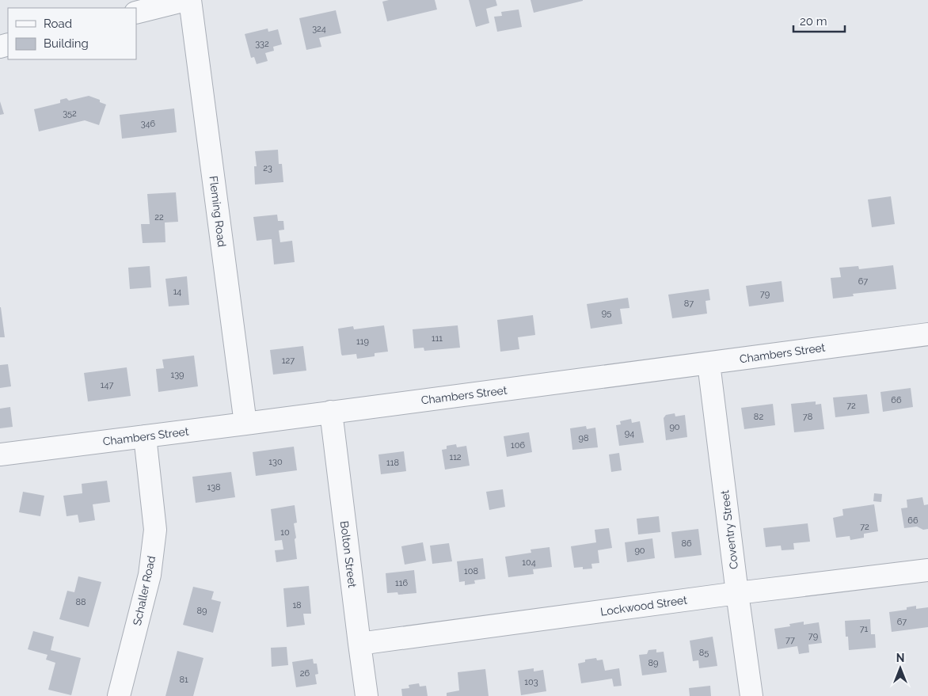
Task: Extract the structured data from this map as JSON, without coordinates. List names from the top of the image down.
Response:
{
  "streets": {
    "street": [
      "Fleming Road",
      "Chambers Street",
      "Coventry Street",
      "Bolton Street",
      "Schaller Road",
      "Lockwood Street"
    ]
  },
  "crossings": [
    ["Fleming Road", "Chambers Street"],
    ["Chambers Street", "Coventry Street"],
    ["Chambers Street", "Bolton Street"],
    ["Chambers Street", "Schaller Road"],
    ["Coventry Street", "Lockwood Street"],
    ["Bolton Street", "Lockwood Street"]
  ],
  "house_numbers": [
    "324",
    "332",
    "352",
    "346",
    "23",
    "22",
    "67",
    "14",
    "79",
    "87",
    "95",
    "111",
    "119",
    "127",
    "139",
    "147",
    "66",
    "72",
    "82",
    "78",
    "90",
    "94",
    "98",
    "106",
    "112",
    "130",
    "118",
    "138",
    "66",
    "72",
    "10",
    "86",
    "90",
    "104",
    "108",
    "116",
    "88",
    "18",
    "89",
    "67",
    "71",
    "79",
    "77",
    "85",
    "89",
    "26",
    "81",
    "103"
  ],
  "legend": ["Road", "Building"],
  "scale_bar": "20 m",
  "north": "top"
}
